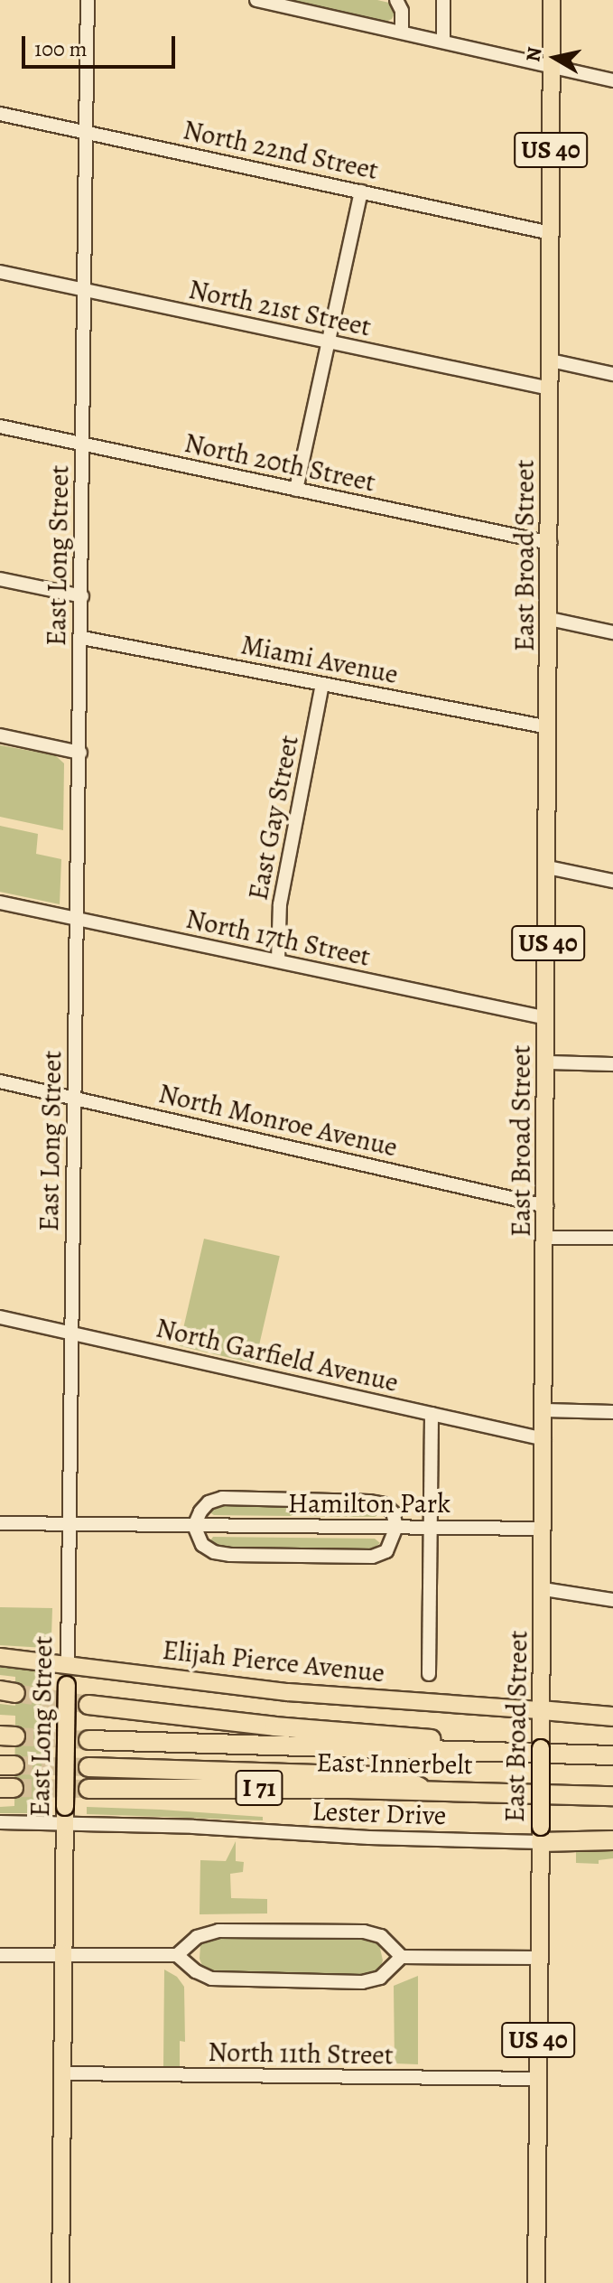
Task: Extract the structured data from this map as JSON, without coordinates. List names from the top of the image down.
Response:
{
  "streets": {
    "highway": ["East Innerbelt", "I 71"],
    "main road": [
      "US 40",
      "East Long Street",
      "East Broad Street",
      "Elijah Pierce Avenue"
    ],
    "street": [
      "North 22nd Street",
      "North 21st Street",
      "North 20th Street",
      "Miami Avenue",
      "East Gay Street",
      "North 17th Street",
      "North Monroe Avenue",
      "North Garfield Avenue",
      "Hamilton Park",
      "Lester Drive",
      "North 11th Street"
    ]
  },
  "crossings": [
    ["North 22nd Street", "East Long Street"],
    ["North 22nd Street", "East Broad Street"],
    ["North 21st Street", "East Long Street"],
    ["North 21st Street", "East Broad Street"],
    ["North 20th Street", "East Long Street"],
    ["North 20th Street", "East Broad Street"],
    ["East Long Street", "Miami Avenue"],
    ["East Long Street", "North 17th Street"],
    ["East Long Street", "North Monroe Avenue"],
    ["East Long Street", "North Garfield Avenue"],
    ["East Long Street", "Hamilton Park"],
    ["East Long Street", "Elijah Pierce Avenue"],
    ["East Long Street", "Lester Drive"],
    ["East Long Street", "North 11th Street"],
    ["East Broad Street", "Miami Avenue"],
    ["East Broad Street", "North 17th Street"],
    ["East Broad Street", "North Monroe Avenue"],
    ["East Broad Street", "North Garfield Avenue"],
    ["East Broad Street", "Hamilton Park"],
    ["East Broad Street", "Elijah Pierce Avenue"],
    ["East Broad Street", "Lester Drive"],
    ["East Broad Street", "North 11th Street"],
    ["Miami Avenue", "East Gay Street"],
    ["East Gay Street", "North 17th Street"]
  ],
  "scale_bar": "100 m",
  "north": "left"
}
